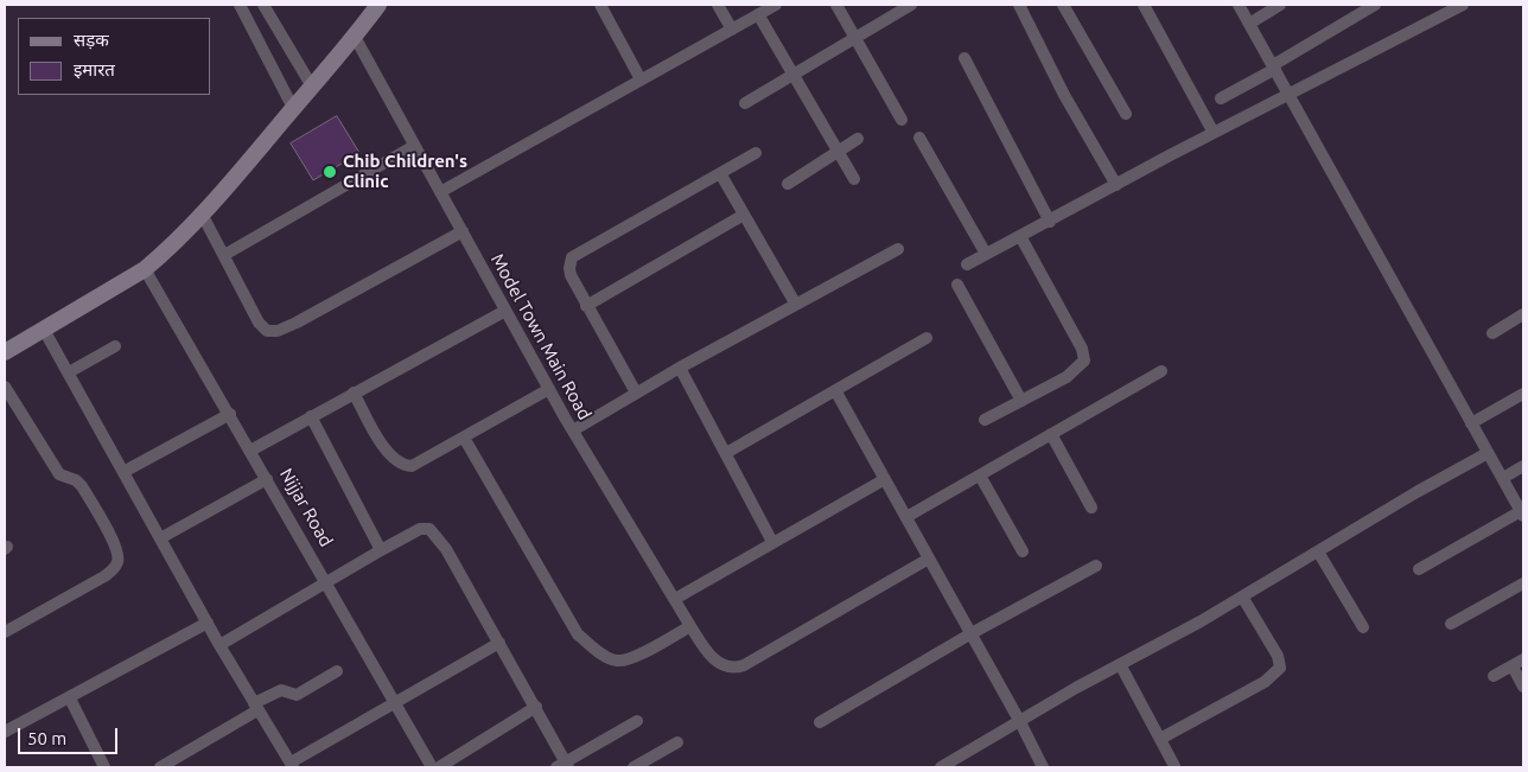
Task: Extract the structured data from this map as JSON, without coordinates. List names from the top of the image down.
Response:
{
  "streets": {
    "street": ["Model Town Main Road", "Nijjar Road"]
  },
  "places": ["Chib Children's Clinic"],
  "legend": ["सड़क", "इमारत"],
  "scale_bar": "50 m"
}
